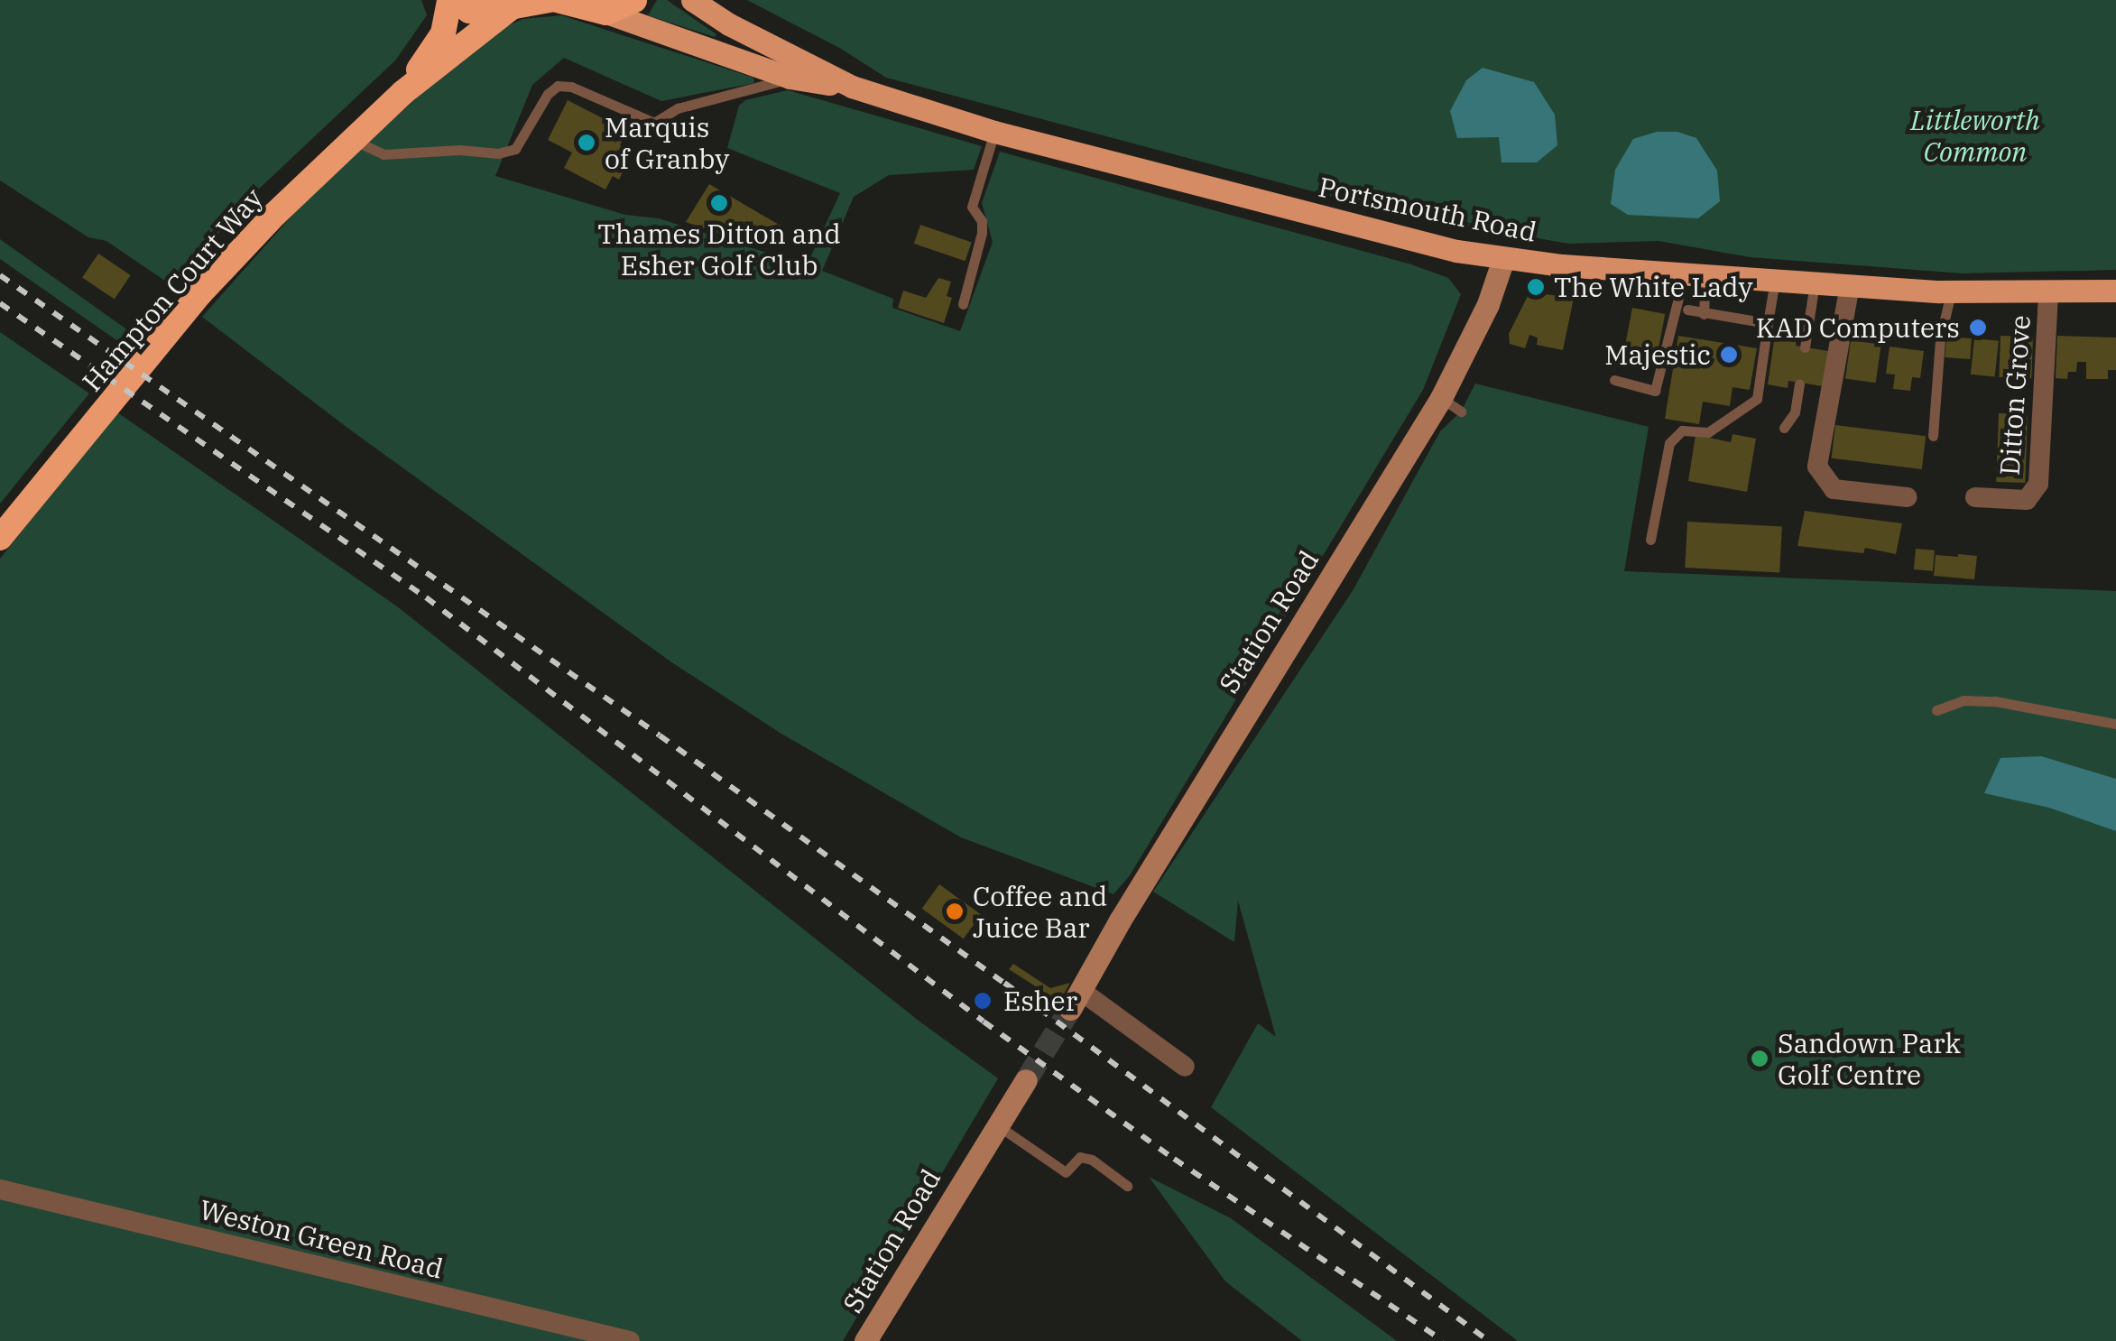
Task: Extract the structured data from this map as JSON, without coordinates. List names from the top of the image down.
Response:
{
  "streets": {
    "highway": ["Hampton Court Way"],
    "main road": ["Portsmouth Road", "Station Road"],
    "street": ["Ditton Grove", "Weston Green Road"]
  },
  "crossings": [
    ["Portsmouth Road", "Ditton Grove"],
    ["Portsmouth Road", "Station Road"]
  ],
  "parks": ["Littleworth Common"],
  "places": [
    "Marquis of Granby",
    "Thames Ditton and Esher Golf Club",
    "The White Lady",
    "KAD Computers",
    "Majestic",
    "Coffee and Juice Bar",
    "Esher",
    "Sandown Park Golf Centre"
  ]
}
